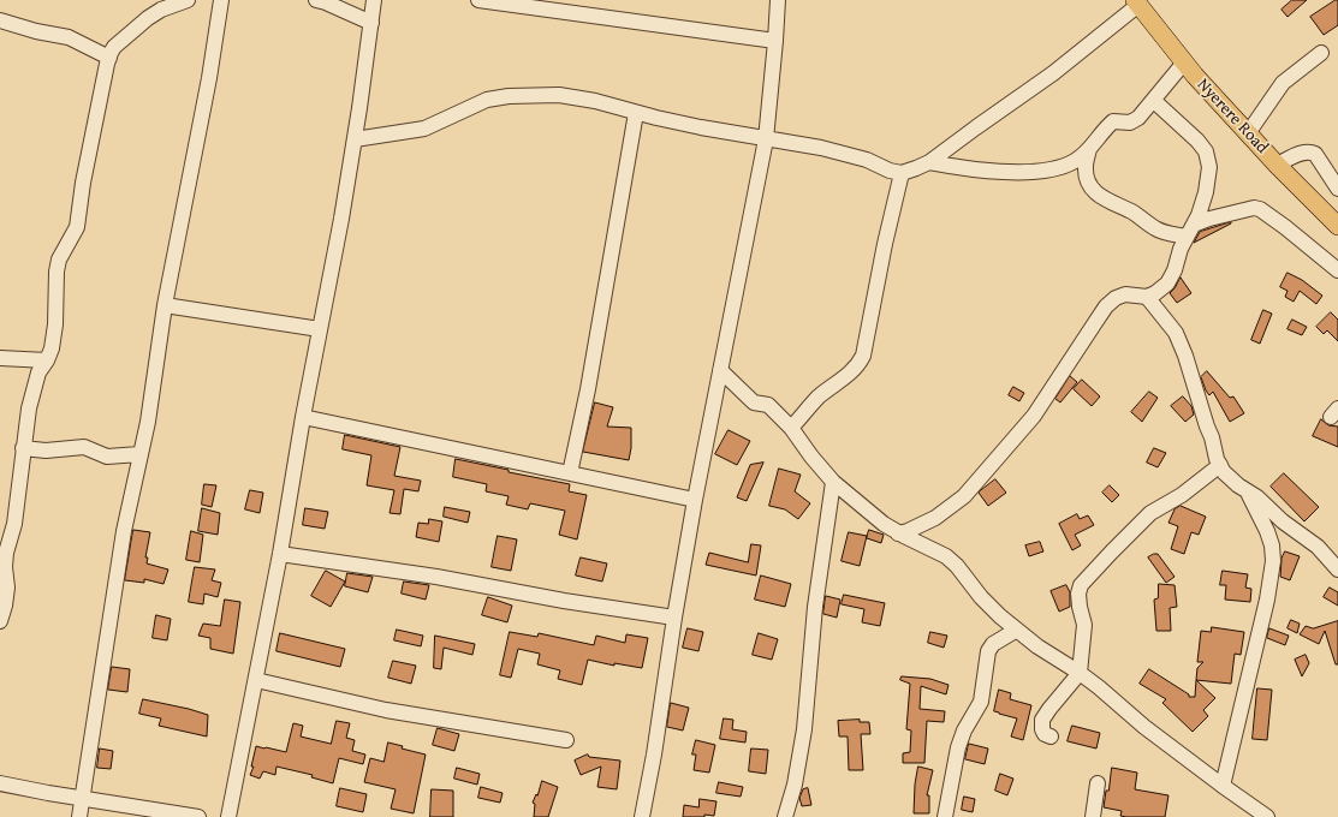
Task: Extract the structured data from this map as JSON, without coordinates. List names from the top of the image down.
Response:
{
  "streets": {
    "main road": ["Nyerere Road"]
  }
}
